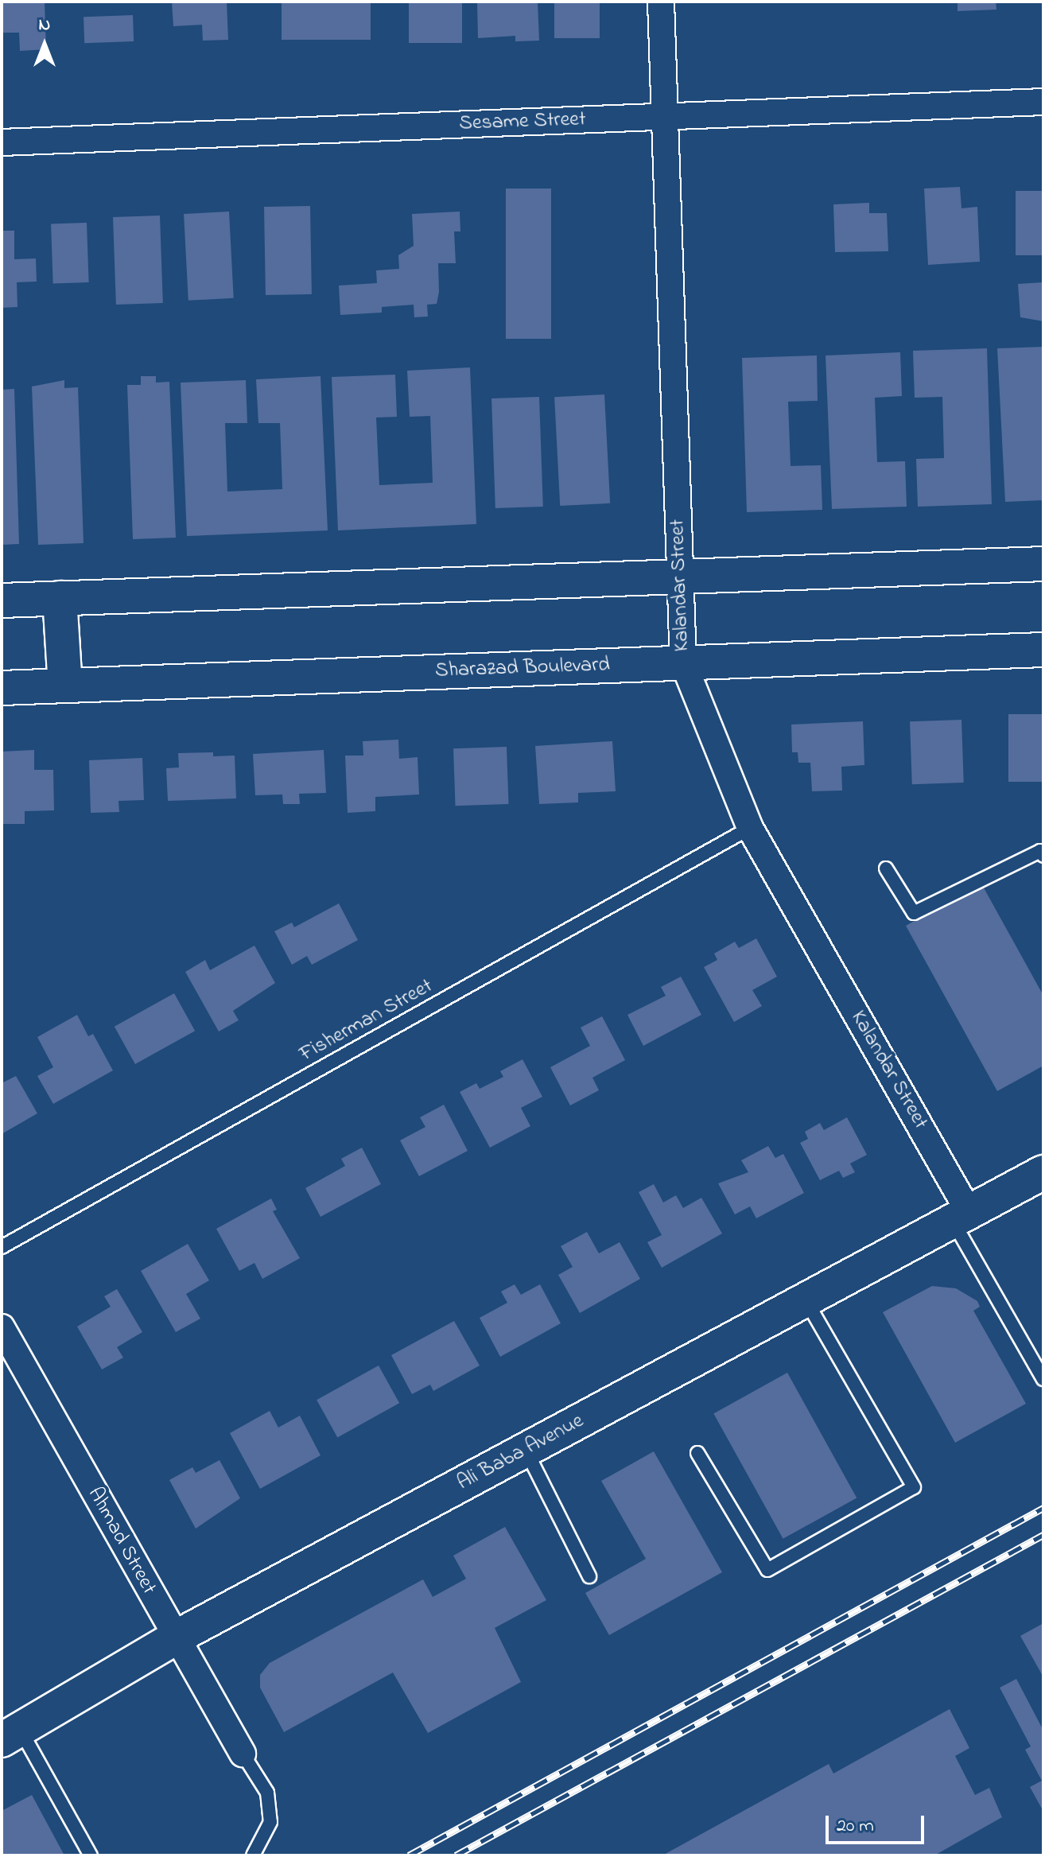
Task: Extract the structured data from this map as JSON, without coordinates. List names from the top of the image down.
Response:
{
  "streets": {
    "street": [
      "Sesame Street",
      "Kalandar Street",
      "Sharazad Boulevard",
      "Ali Baba Avenue",
      "Ahmad Street"
    ],
    "lane": ["Fisherman Street"]
  },
  "crossings": [
    ["Sesame Street", "Kalandar Street"],
    ["Kalandar Street", "Sharazad Boulevard"],
    ["Kalandar Street", "Fisherman Street"],
    ["Kalandar Street", "Ali Baba Avenue"],
    ["Ali Baba Avenue", "Ahmad Street"]
  ],
  "scale_bar": "20 m",
  "north": "top"
}
